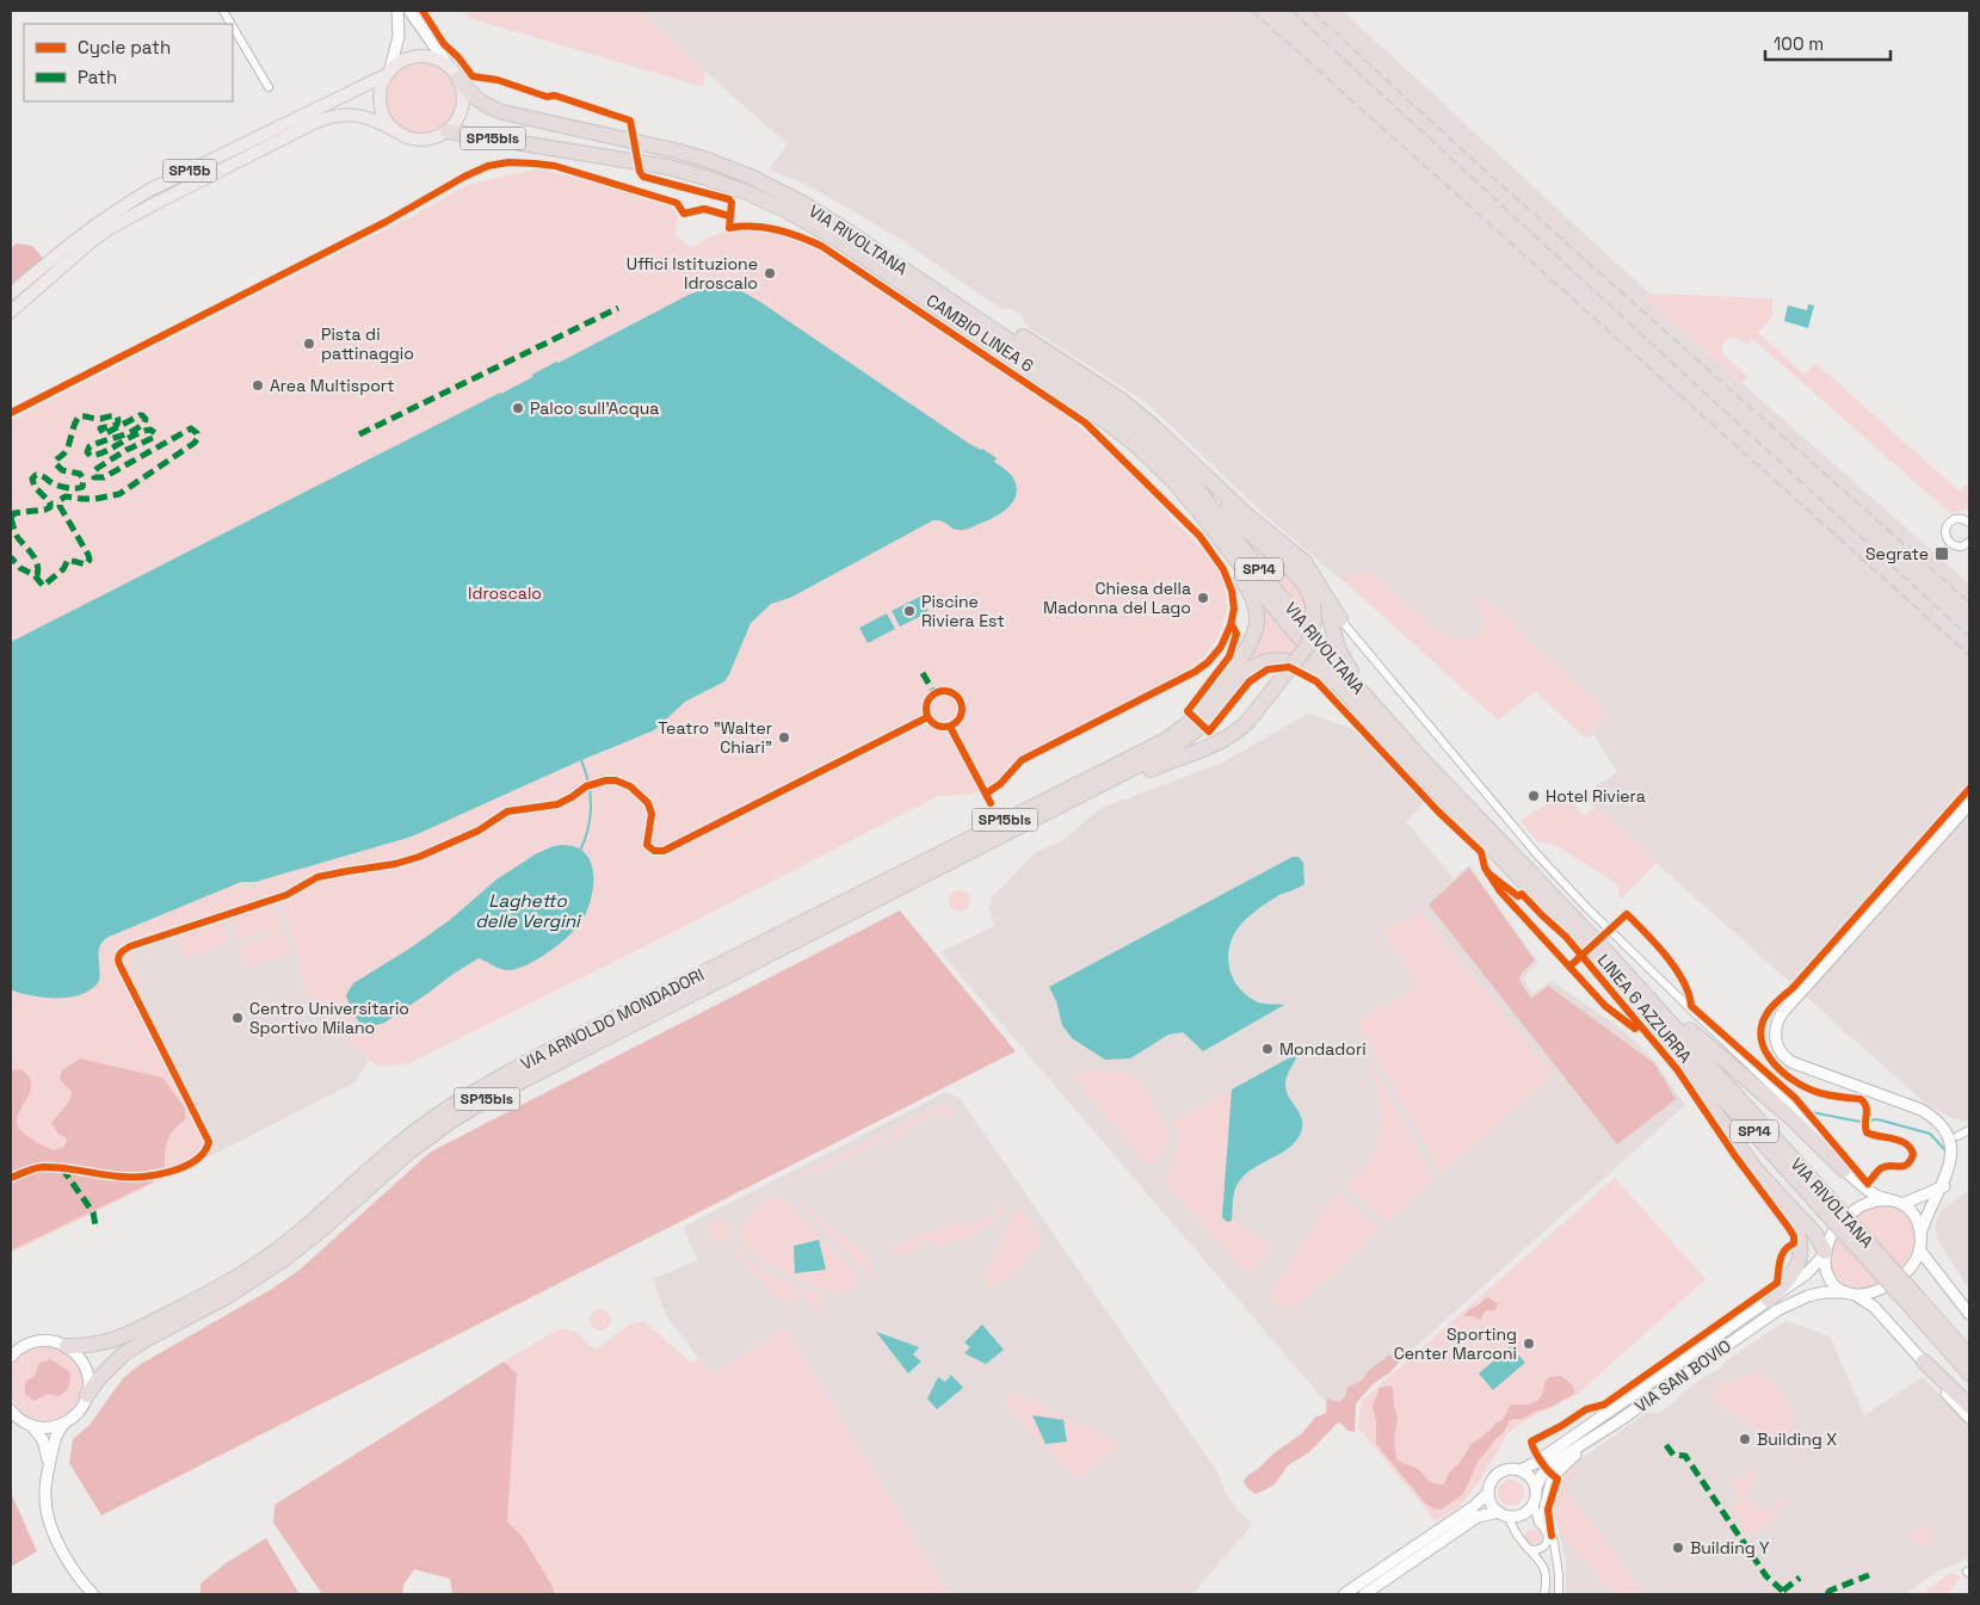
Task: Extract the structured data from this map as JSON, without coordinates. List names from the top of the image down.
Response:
{
  "streets": {
    "highway": [
      "SP15bis",
      "VIA RIVOLTANA",
      "SP14",
      "VIA ARNOLDO MONDADORI"
    ],
    "main road": ["SP15b", "VIA SAN BOVIO"],
    "cycle path": ["CAMBIO LINEA 6", "LINEA 6 AZZURRA"]
  },
  "crossings": [
    ["SP15bis", "VIA RIVOLTANA"],
    ["SP15bis", "SP14"],
    ["SP15bis", "VIA ARNOLDO MONDADORI"],
    ["SP15b", "VIA RIVOLTANA"],
    ["VIA RIVOLTANA", "SP14"],
    ["VIA RIVOLTANA", "VIA ARNOLDO MONDADORI"]
  ],
  "water": ["Laghetto delle Vergini"],
  "parks": ["Idroscalo"],
  "places": {
    "other": [
      "Uffici Istituzione Idroscalo",
      "Pista di pattinaggio",
      "Area Multisport",
      "Palco sull'Acqua",
      "Chiesa della Madonna del Lago",
      "Piscine Riviera Est",
      "Teatro \"Walter Chiari\"",
      "Hotel Riviera",
      "Centro Universitario Sportivo Milano",
      "Mondadori",
      "Sporting Center Marconi",
      "Building X",
      "Building Y"
    ],
    "transit": ["Segrate"]
  },
  "legend": ["Cycle path", "Path"],
  "scale_bar": "100 m"
}
